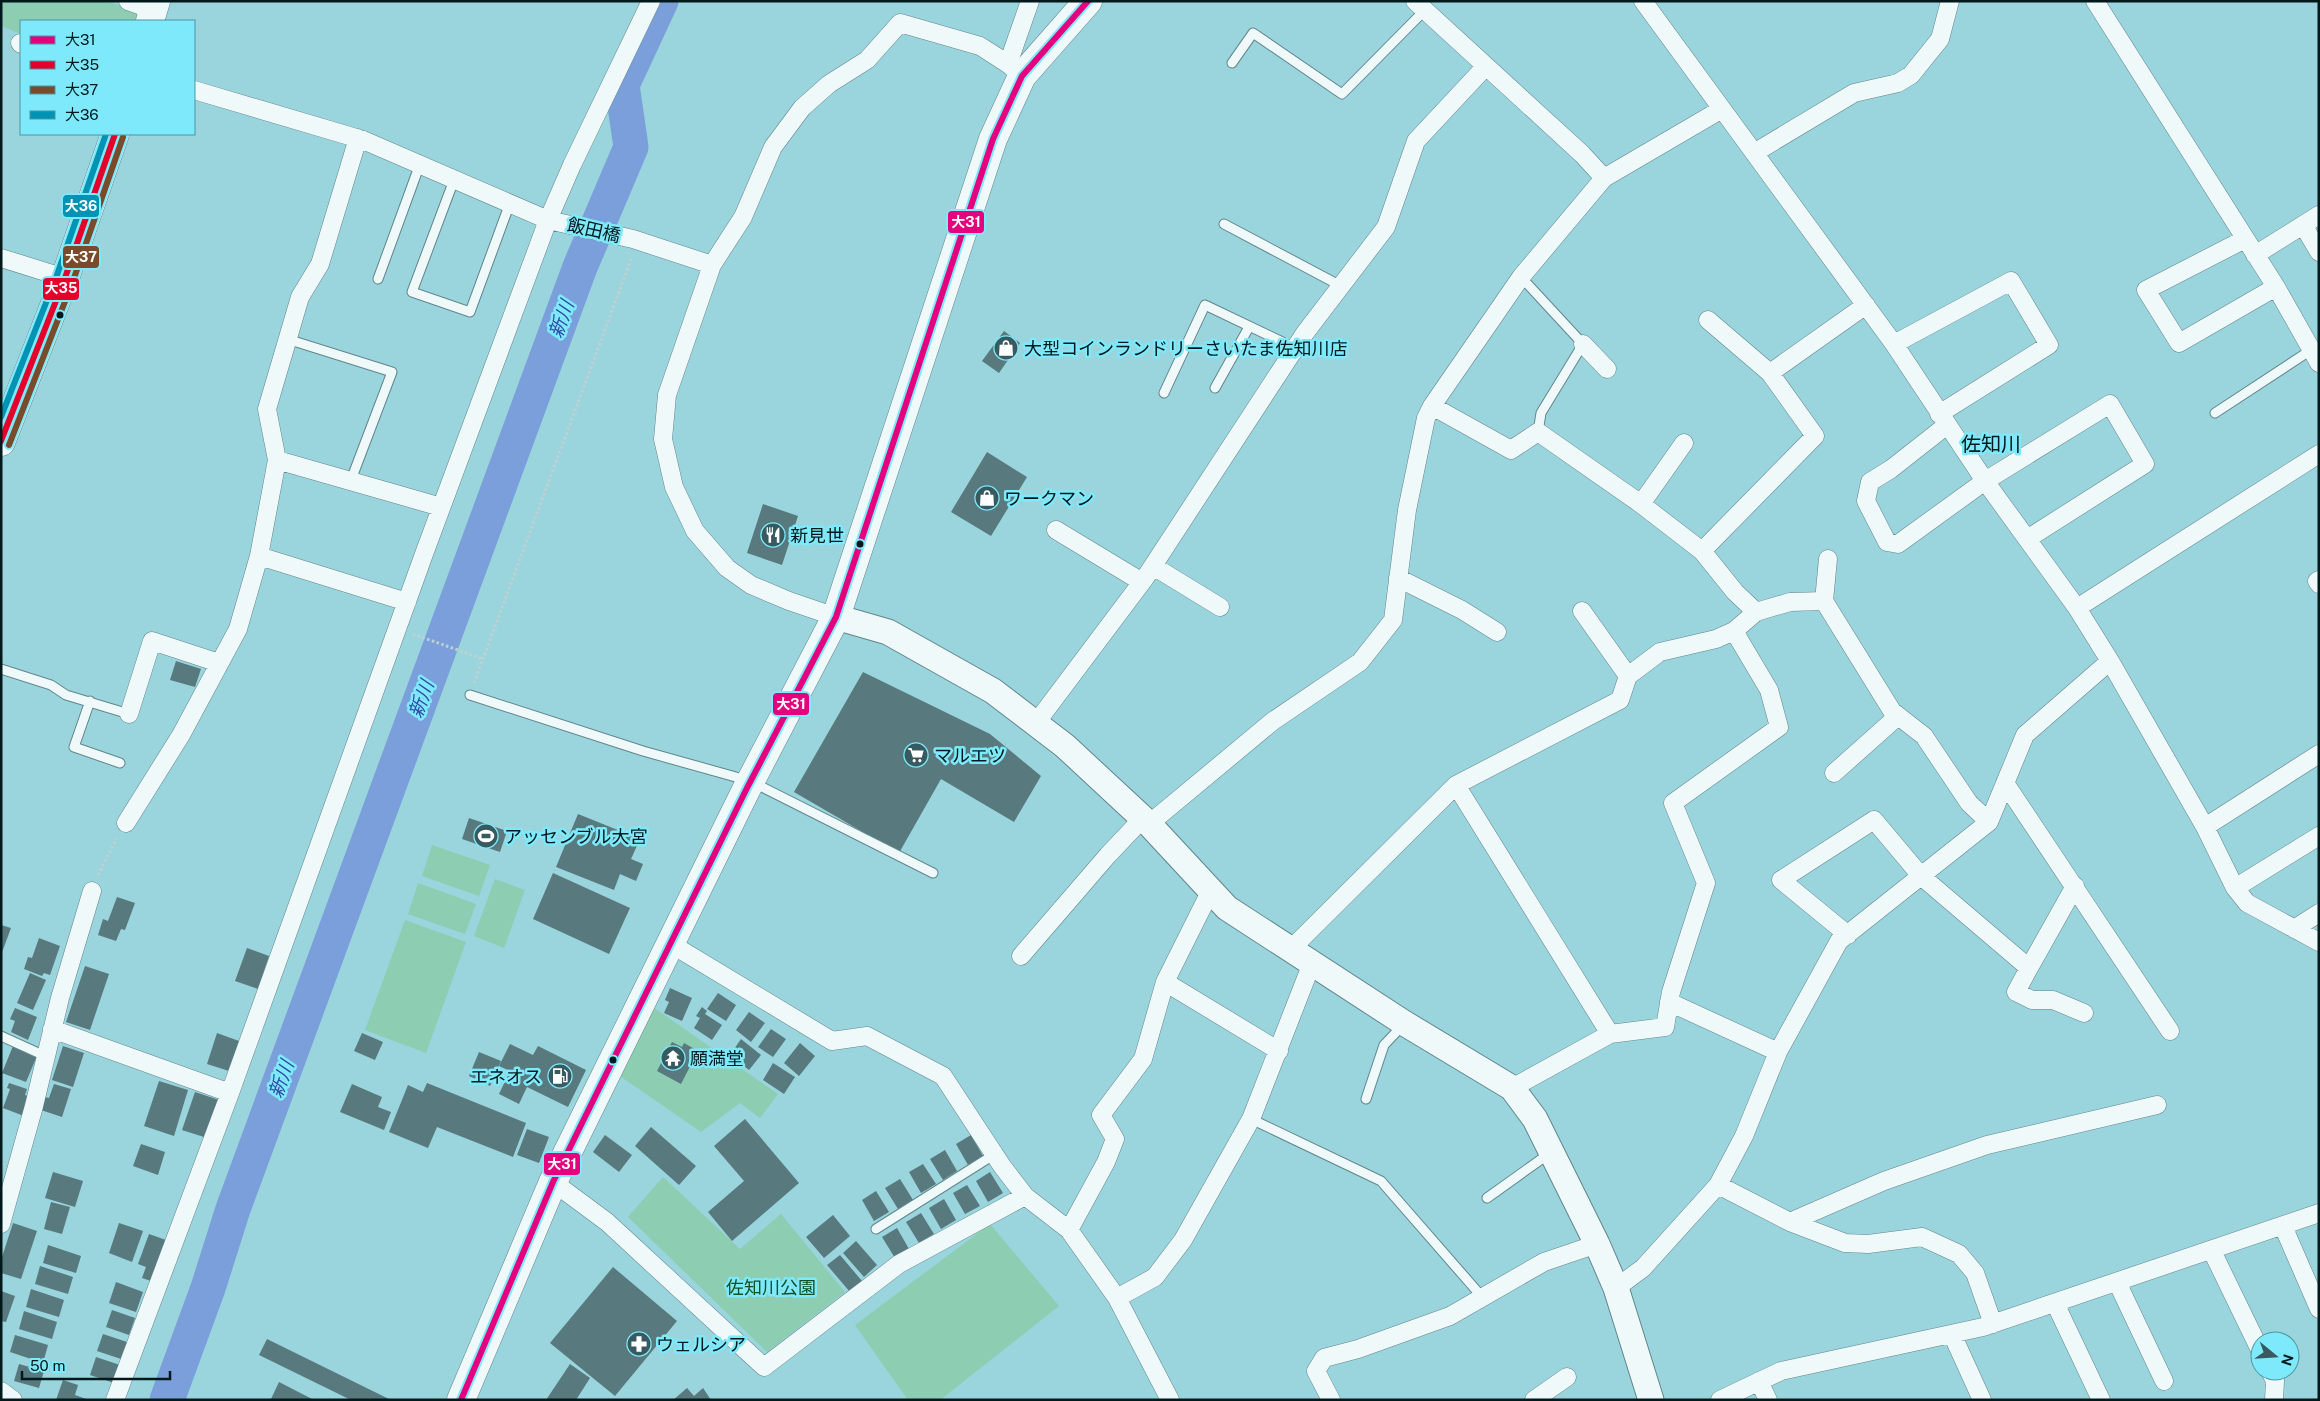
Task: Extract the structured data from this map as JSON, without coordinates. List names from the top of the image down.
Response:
{
  "streets": {
    "street": ["飯田橋"]
  },
  "districts": ["佐知川"],
  "water": ["新川"],
  "parks": ["佐知川公園"],
  "places": {
    "shop": ["大型コインランドリーさいたま佐知川店", "ワークマン"],
    "restaurant": ["新見世"],
    "supermarket": ["マルエツ"],
    "sports": ["アッセンブル大宮"],
    "temple": ["願満堂"],
    "fuel station": ["エネオス"],
    "pharmacy": ["ウェルシア"]
  },
  "lines": [
    "transit line 大31",
    "transit line 大35",
    "transit line 大36",
    "transit line 大37"
  ],
  "legend": [
    "大31",
    "大35",
    "大37",
    "大36"
  ],
  "scale_bar": "50 m",
  "north": "right"
}
